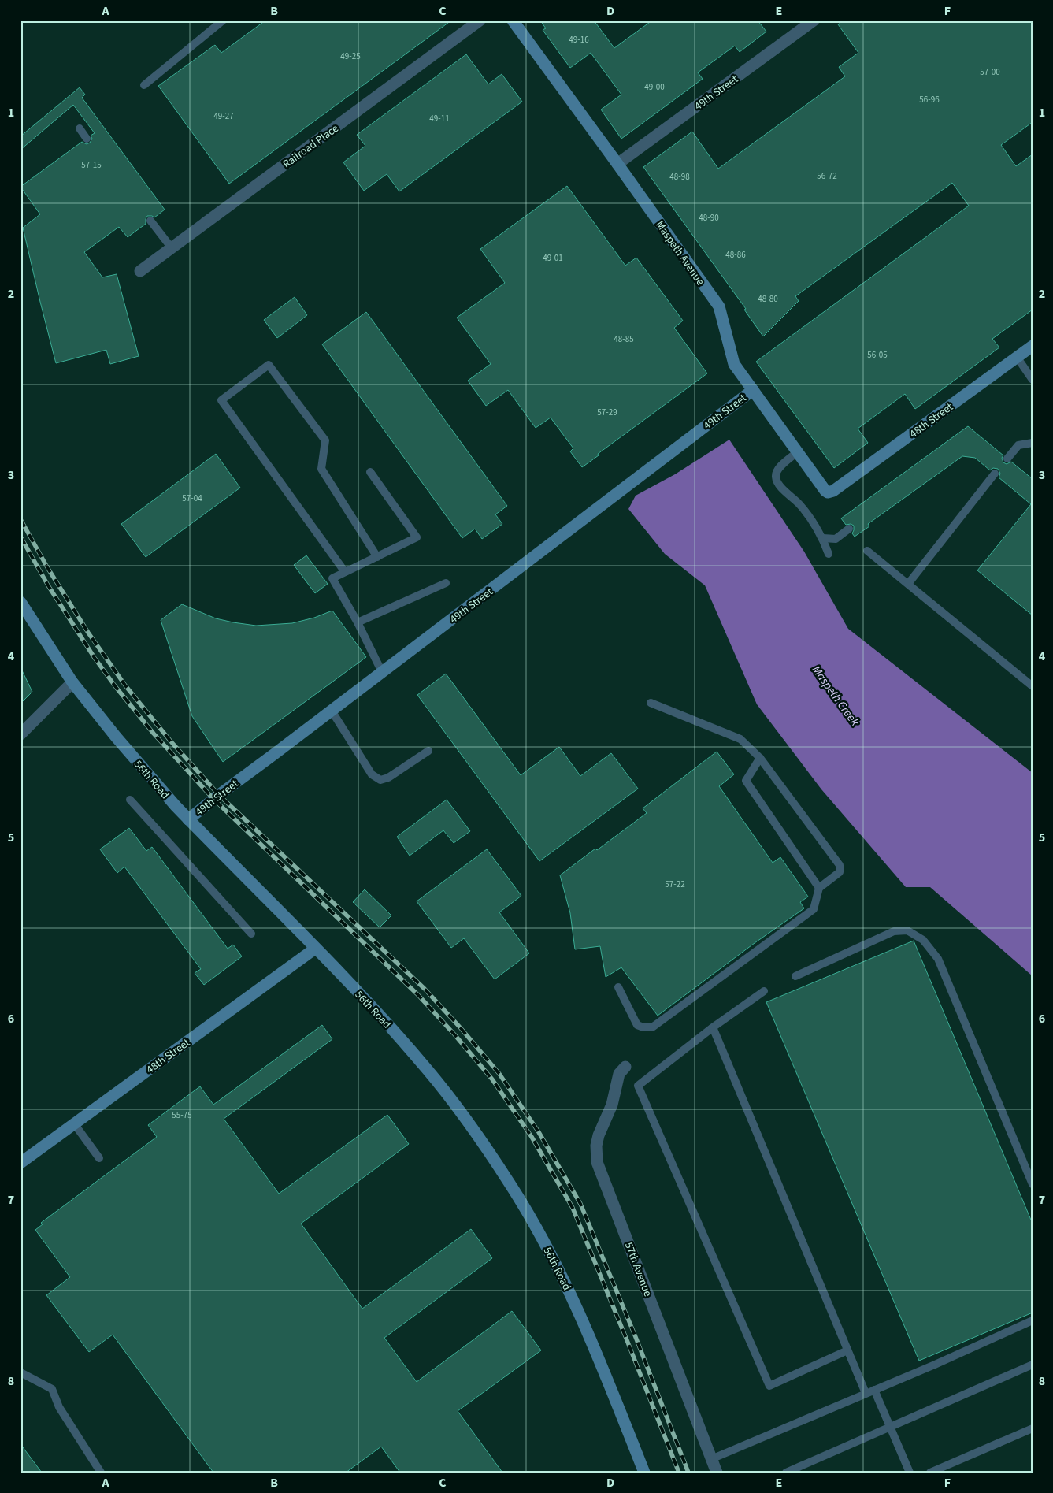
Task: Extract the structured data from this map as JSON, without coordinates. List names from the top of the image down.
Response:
{
  "streets": {
    "main road": [
      "49th Street",
      "Maspeth Avenue",
      "48th Street",
      "56th Road"
    ],
    "street": ["Railroad Place", "57th Avenue"]
  },
  "crossings": [
    ["49th Street", "Maspeth Avenue"],
    ["49th Street", "56th Road"],
    ["Maspeth Avenue", "48th Street"],
    ["48th Street", "56th Road"]
  ],
  "water": ["Maspeth Creek"],
  "house_numbers": [
    "49-16",
    "49-25",
    "57-00",
    "49-00",
    "56-96",
    "49-27",
    "49-11",
    "57-15",
    "56-72",
    "48-98",
    "48-90",
    "48-86",
    "49-01",
    "48-80",
    "48-85",
    "56-05",
    "57-29",
    "57-04",
    "57-22",
    "55-75"
  ],
  "grid": {
    "columns": [
      "A",
      "B",
      "C",
      "D",
      "E",
      "F"
    ],
    "rows": [
      "1",
      "2",
      "3",
      "4",
      "5",
      "6",
      "7",
      "8"
    ]
  }
}
